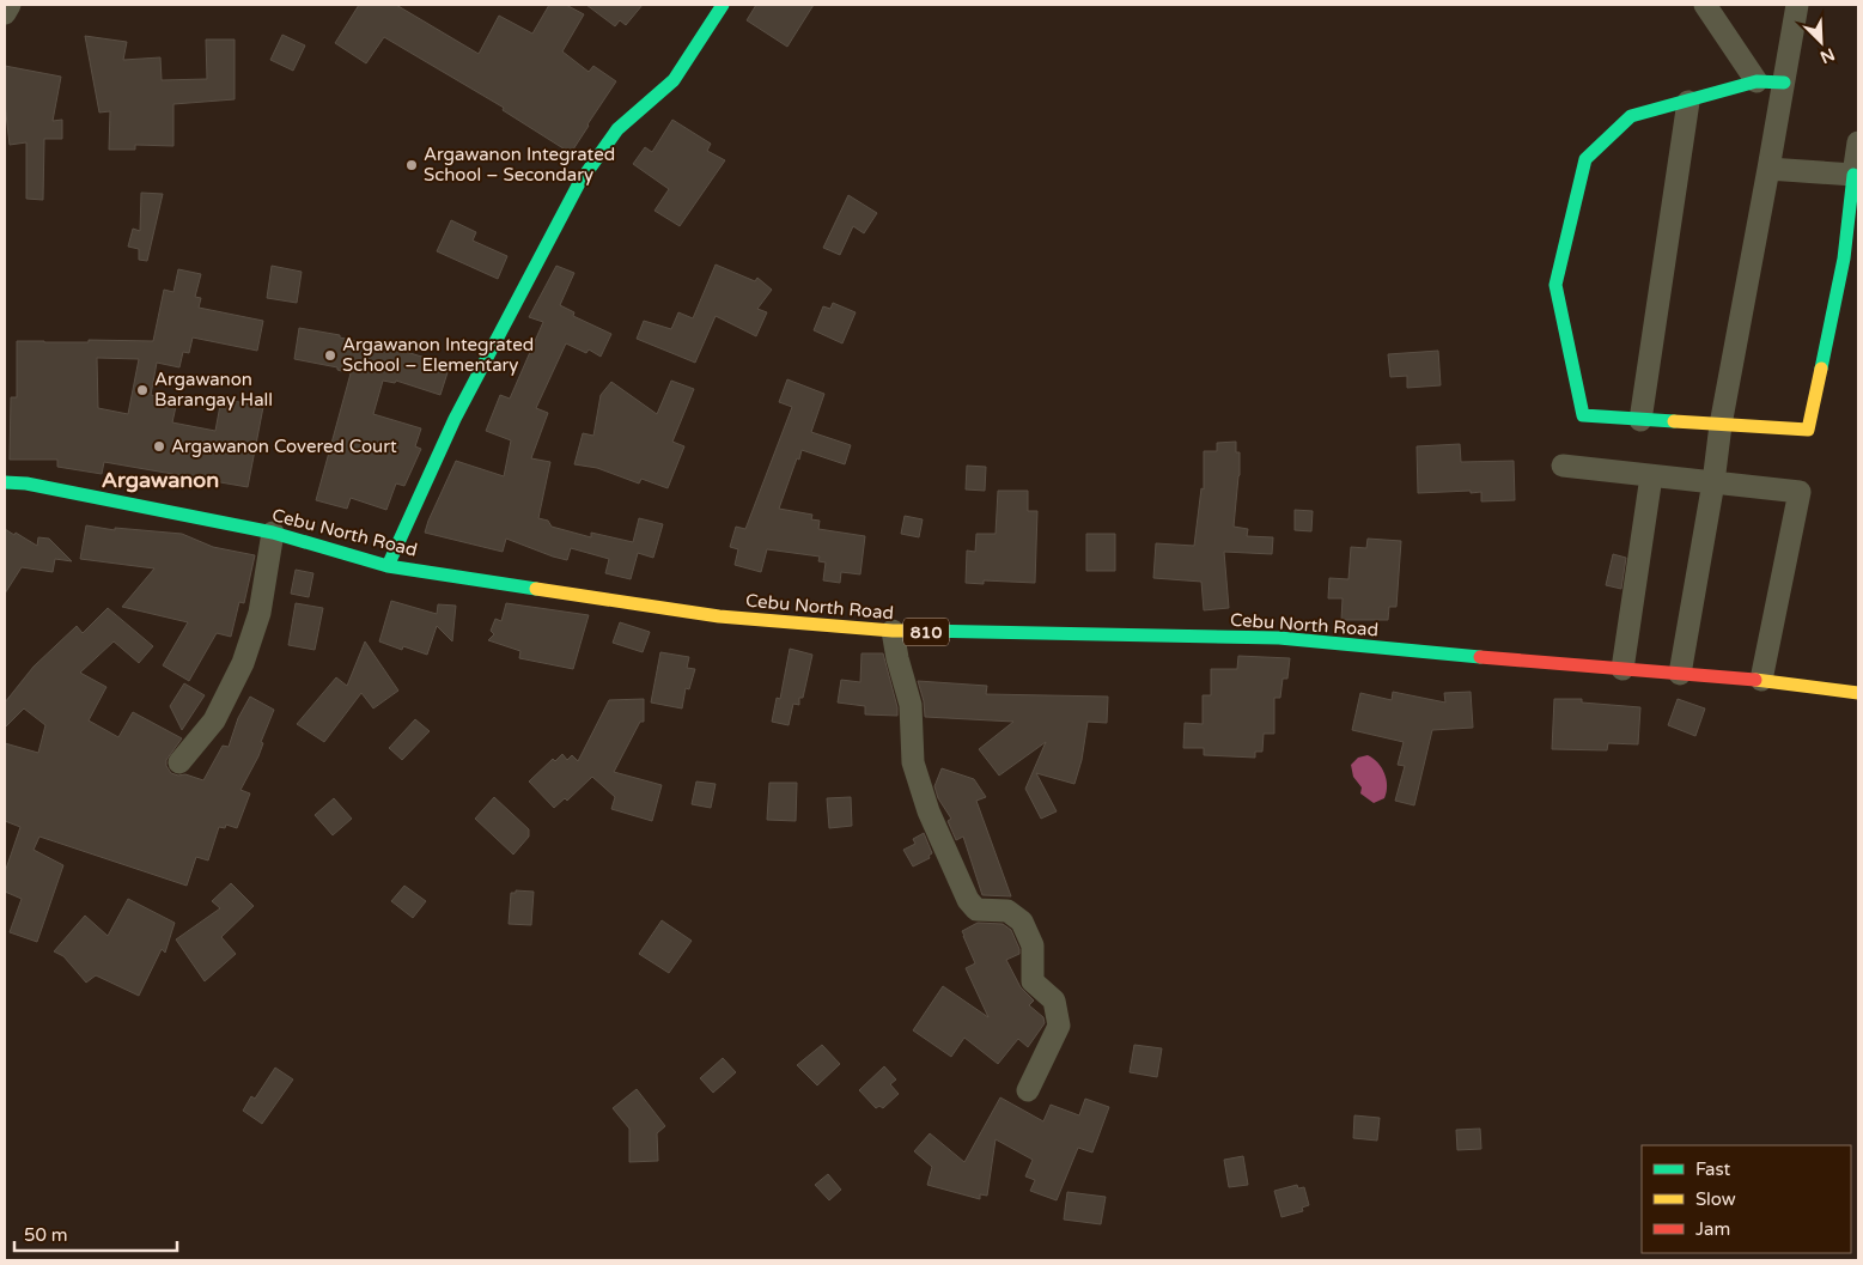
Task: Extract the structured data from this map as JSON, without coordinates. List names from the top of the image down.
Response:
{
  "streets": {
    "main road": ["Cebu North Road", "810"]
  },
  "districts": ["Argawanon"],
  "places": [
    "Argawanon Integrated School – Secondary",
    "Argawanon Integrated School – Elementary",
    "Argawanon Barangay Hall",
    "Argawanon Covered Court"
  ],
  "legend": ["Fast", "Slow", "Jam"],
  "scale_bar": "50 m",
  "north": "bottom right"
}
